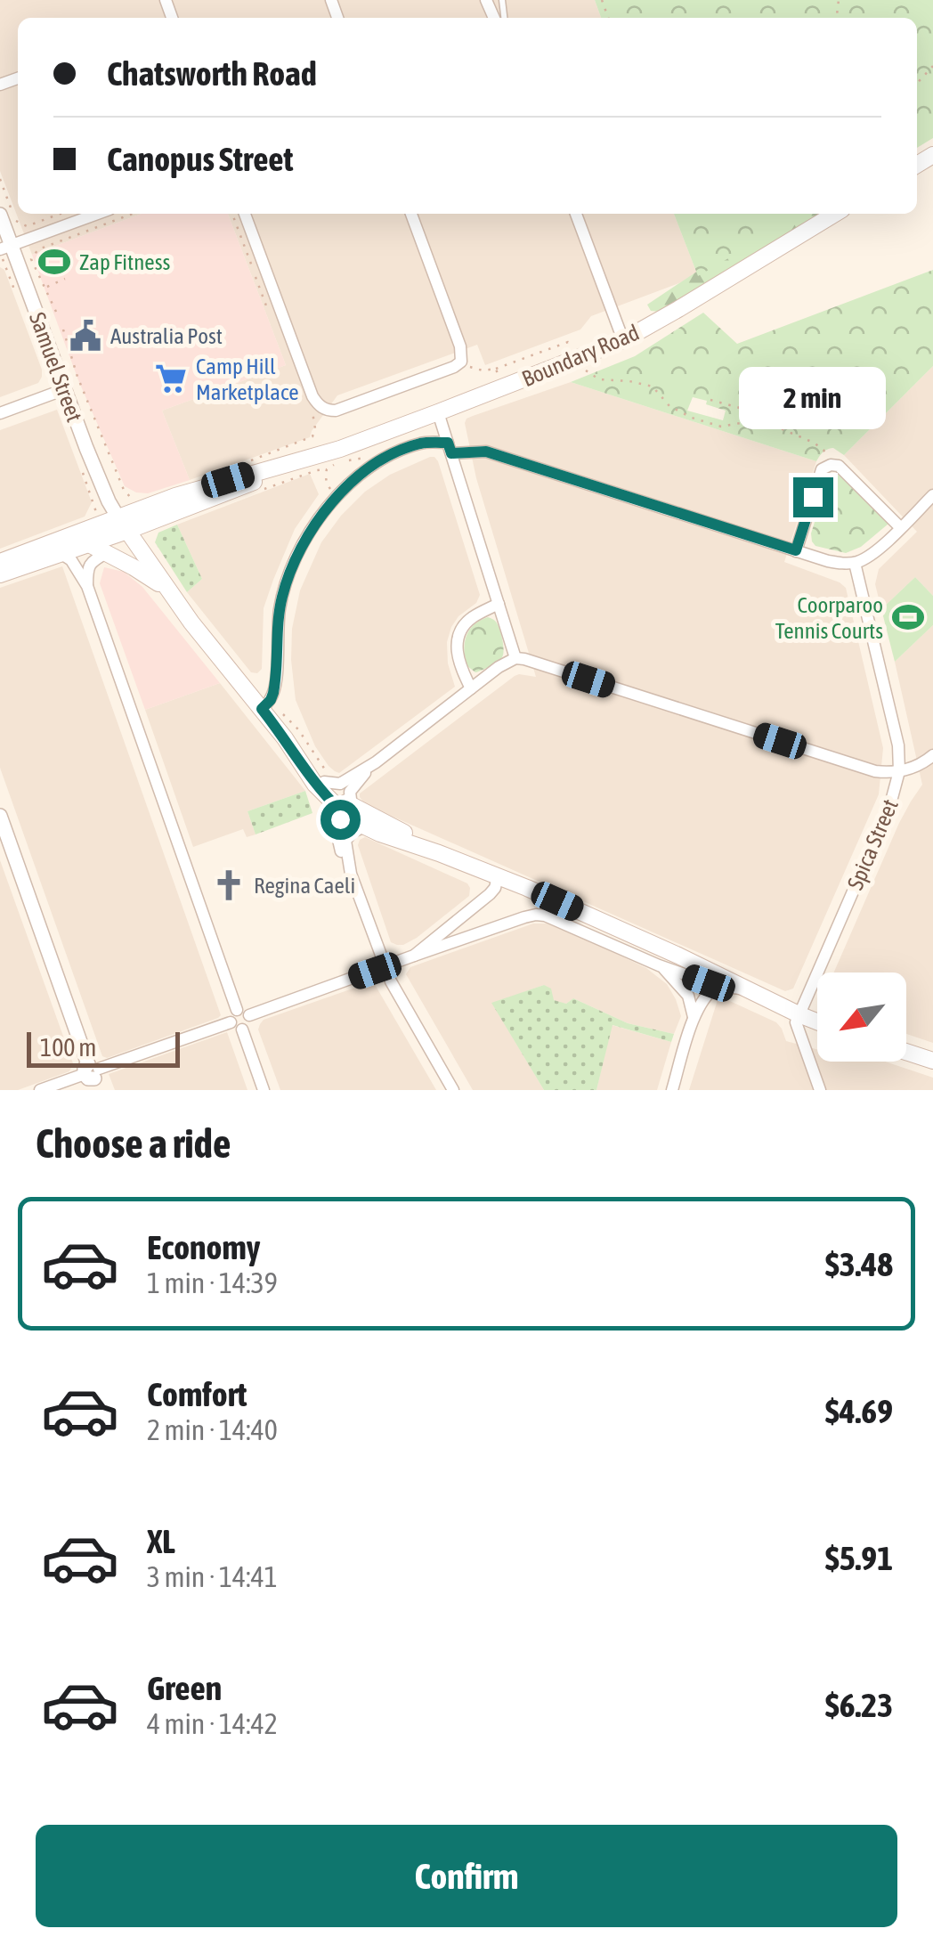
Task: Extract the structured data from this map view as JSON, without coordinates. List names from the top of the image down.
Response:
{
  "streets": {
    "main road": ["Boundary Road"],
    "street": ["Samuel Street", "Spica Street"]
  },
  "crossings": [
    ["Boundary Road", "Samuel Street"]
  ],
  "places": {
    "sports": ["Zap Fitness", "Coorparoo Tennis Courts"],
    "public building": ["Australia Post"],
    "supermarket": ["Camp Hill Marketplace"],
    "church": ["Regina Caeli"]
  },
  "scale_bar": "100 m",
  "north": "bottom left",
  "page": {
    "banner": ["Chatsworth Road", "Canopus Street"],
    "bubble": "2 min",
    "scale": "100 m",
    "heading": "Choose a ride",
    "list": [
      {
        "name": "Economy",
        "note": "1 min · 14:39",
        "value": "$3.48"
      },
      {
        "name": "Comfort",
        "note": "2 min · 14:40",
        "value": "$4.69"
      },
      {
        "name": "XL",
        "note": "3 min · 14:41",
        "value": "$5.91"
      },
      {
        "name": "Green",
        "note": "4 min · 14:42",
        "value": "$6.23"
      }
    ],
    "buttons": "Confirm"
  }
}
